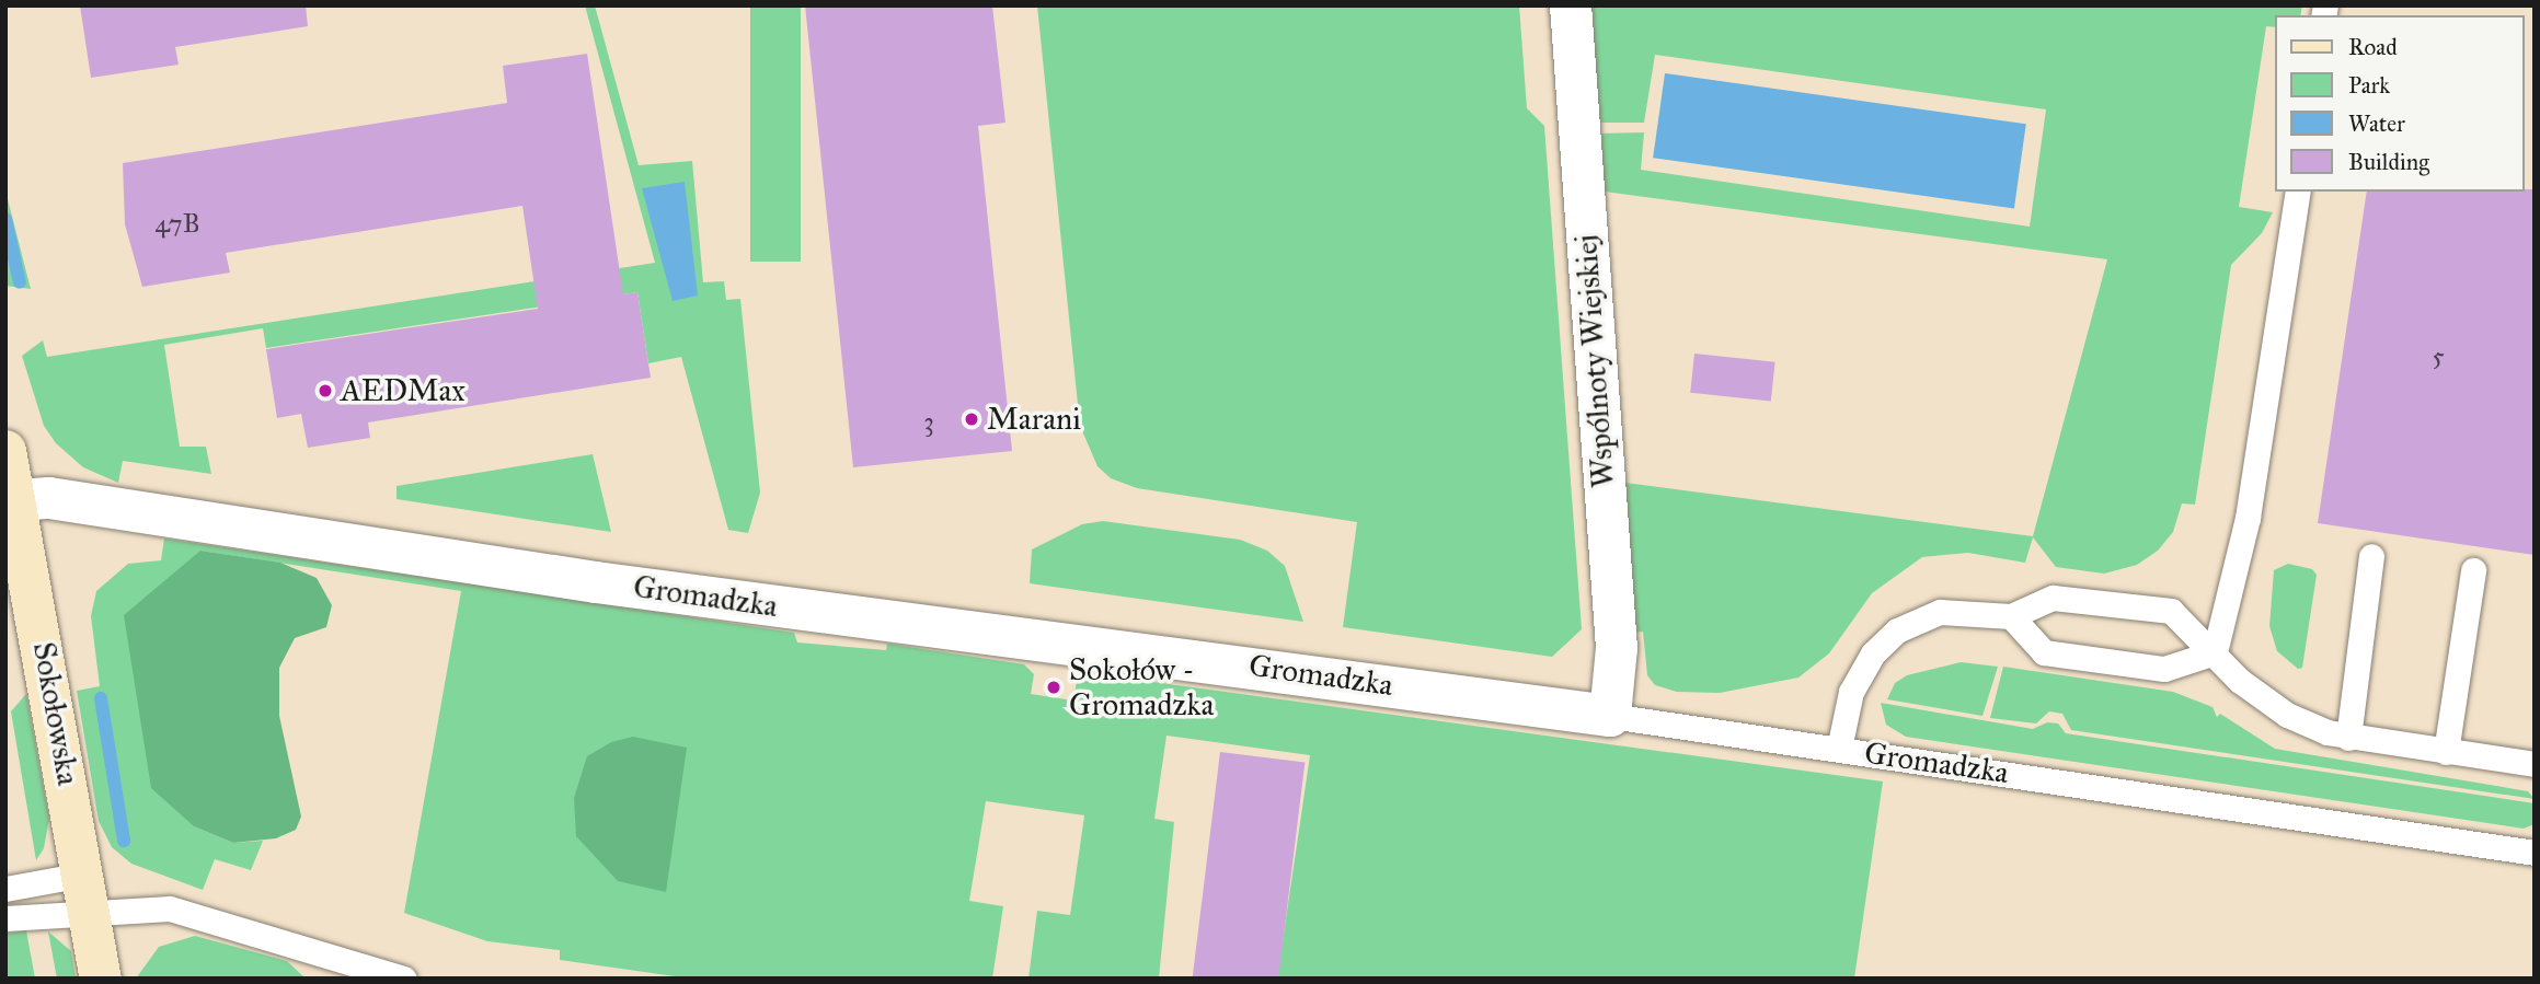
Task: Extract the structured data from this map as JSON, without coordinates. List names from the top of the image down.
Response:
{
  "streets": {
    "street": ["Wspólnoty Wiejskiej", "Gromadzka", "Sokołowska"]
  },
  "crossings": [
    ["Wspólnoty Wiejskiej", "Gromadzka"],
    ["Gromadzka", "Sokołowska"]
  ],
  "places": ["AEDMax", "Marani", "Sokołów - Gromadzka"],
  "house_numbers": ["47B", "5", "3"],
  "legend": [
    "Road",
    "Park",
    "Water",
    "Building"
  ]
}
